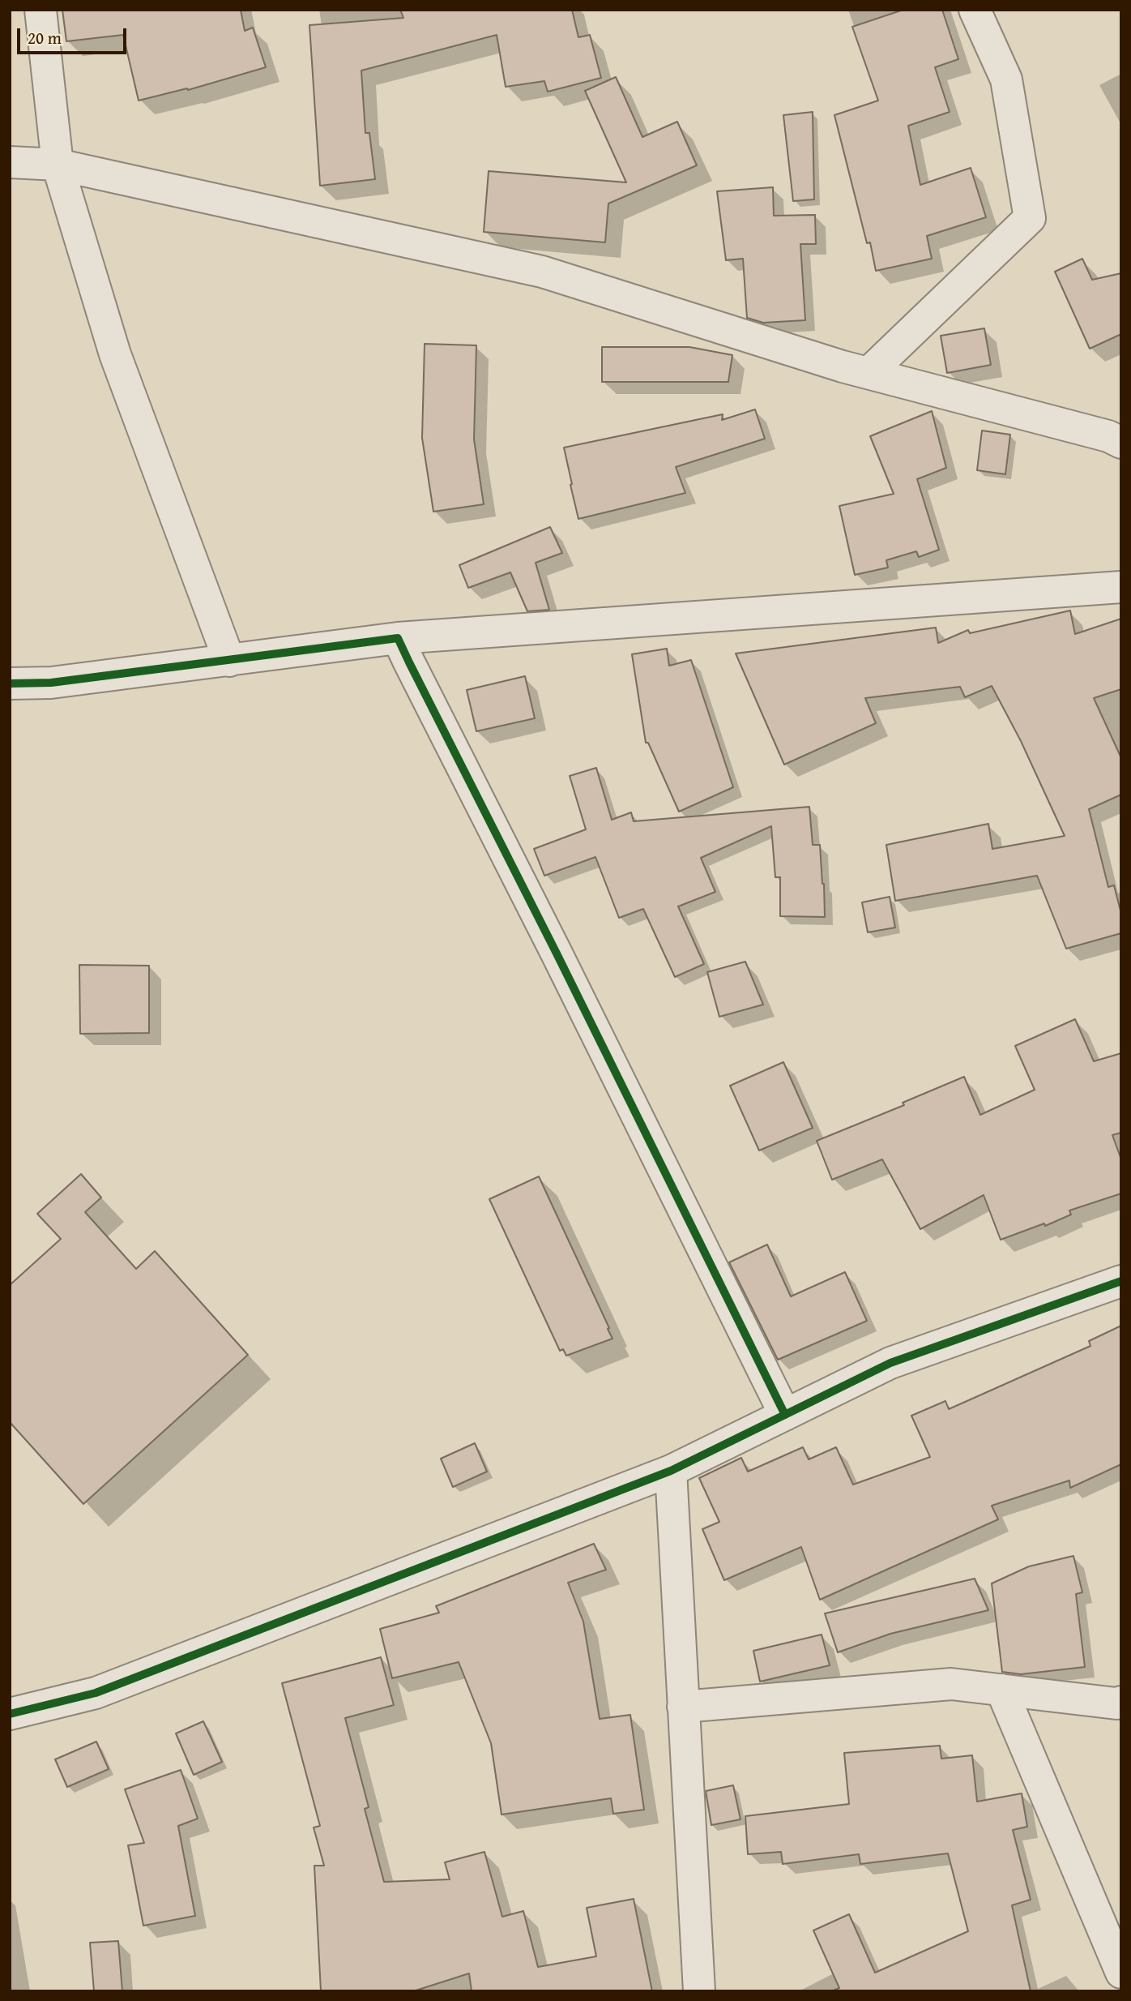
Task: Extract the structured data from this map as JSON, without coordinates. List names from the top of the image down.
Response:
{
  "scale_bar": "20 m"
}
